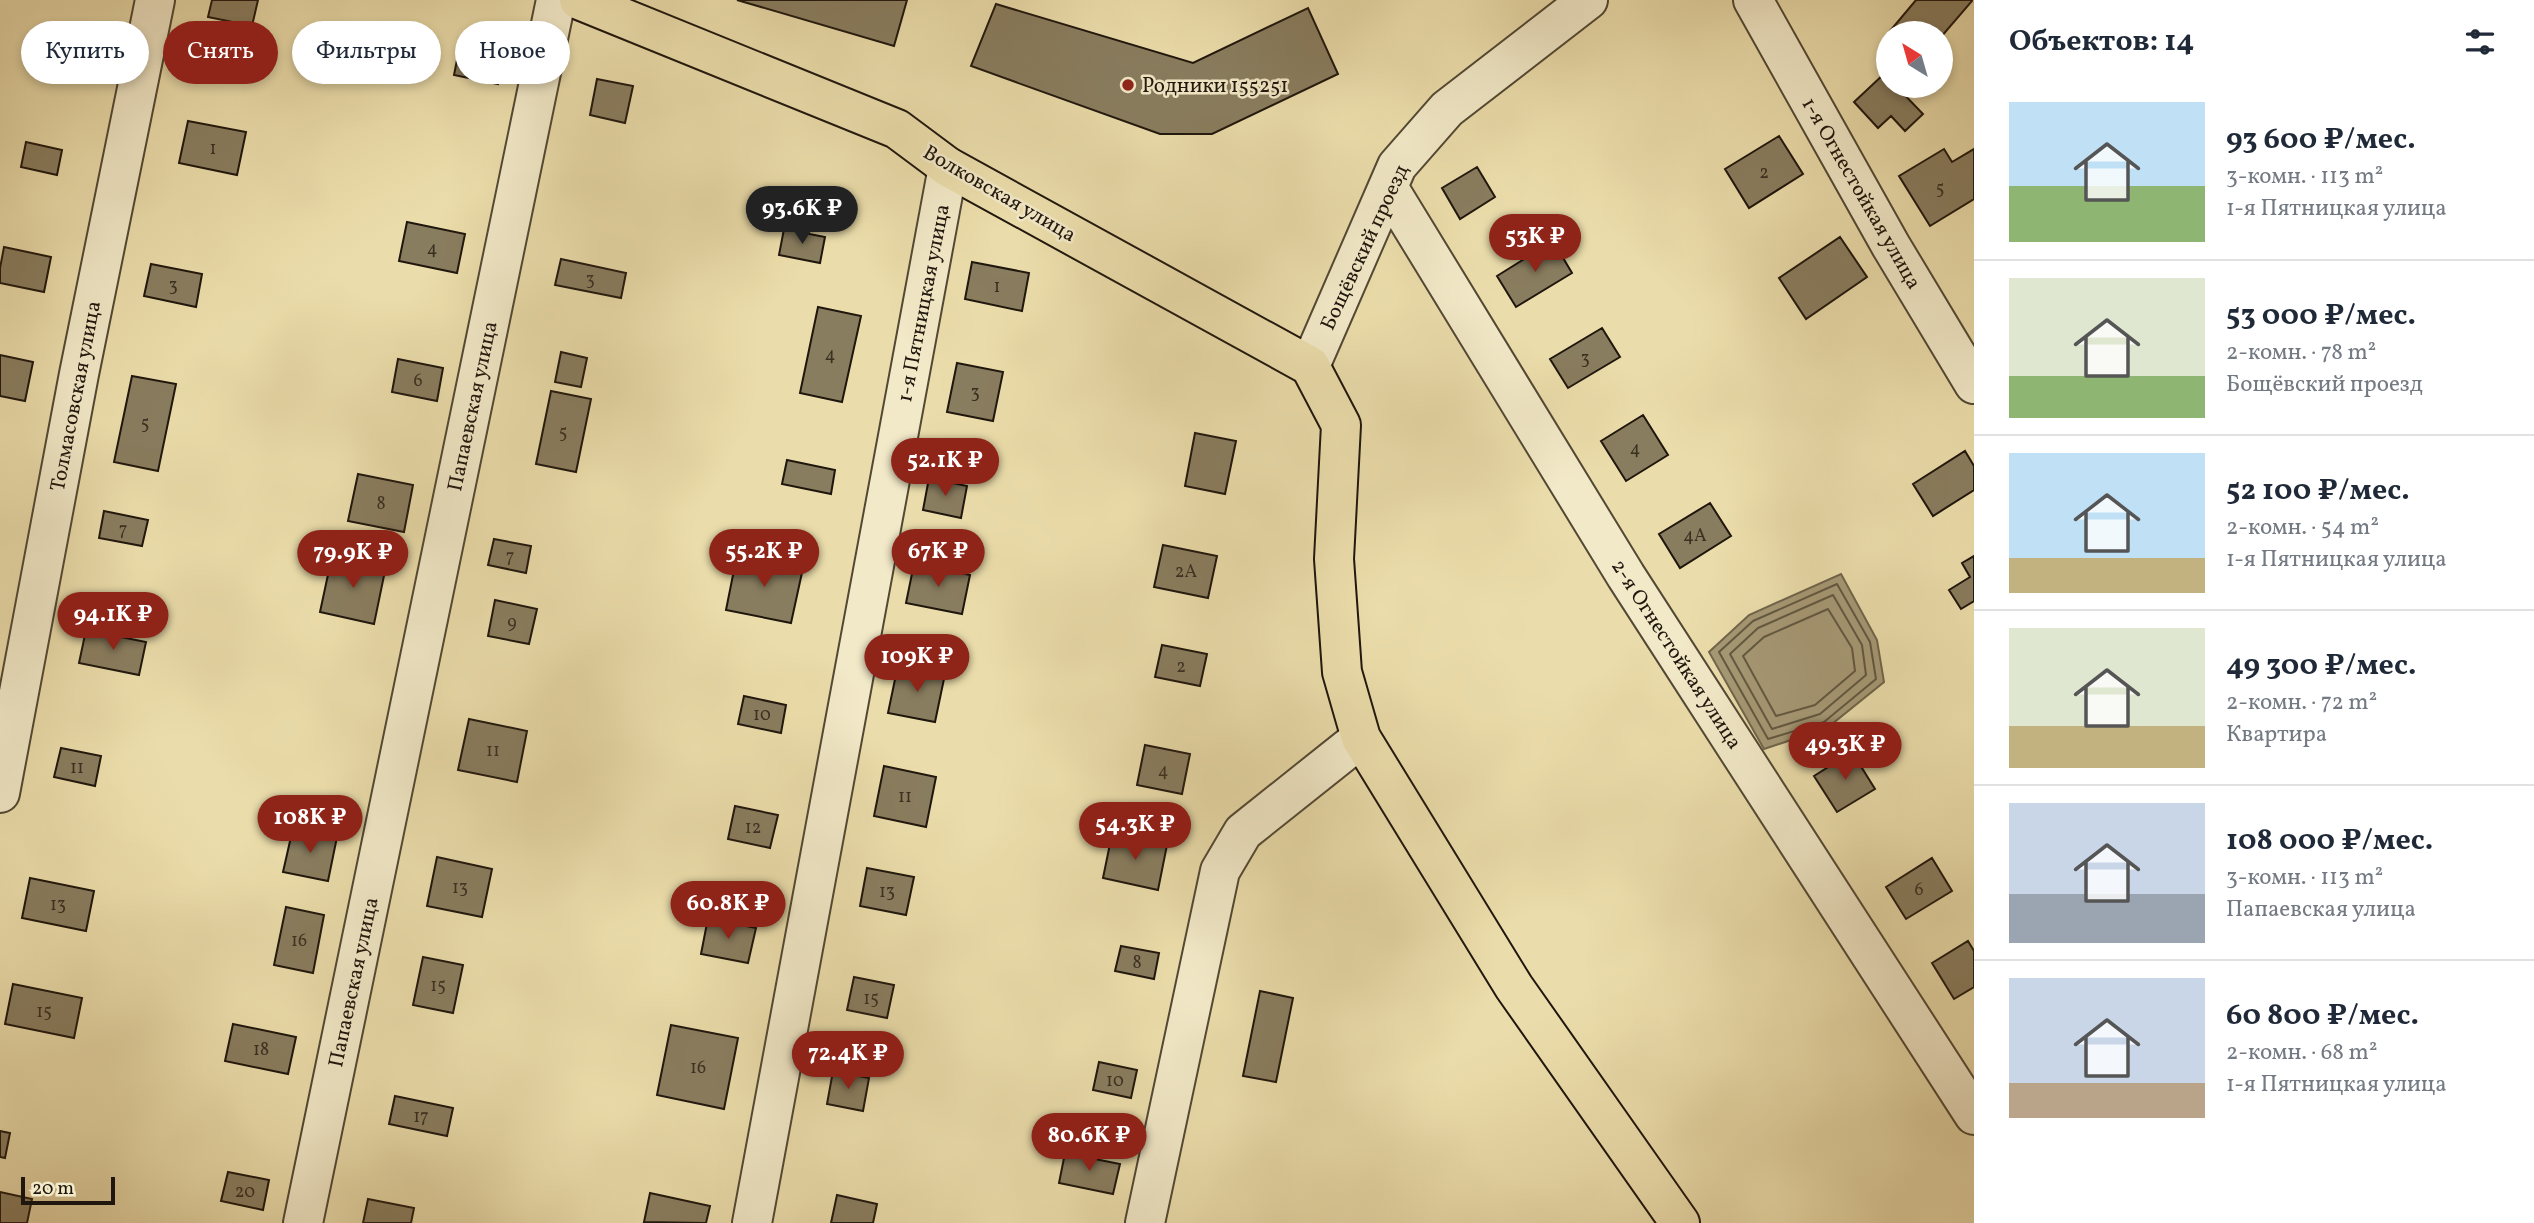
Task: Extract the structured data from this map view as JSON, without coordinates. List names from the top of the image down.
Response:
{
  "streets": {
    "main road": ["Волковская улица"],
    "street": [
      "1-я Огнестойкая улица",
      "Бощёвский проезд",
      "1-я Пятницкая улица",
      "Толмасовская улица",
      "Папаевская улица",
      "2-я Огнестойкая улица"
    ]
  },
  "crossings": [
    ["Волковская улица", "Бощёвский проезд"],
    ["Волковская улица", "1-я Пятницкая улица"],
    ["Бощёвский проезд", "2-я Огнестойкая улица"]
  ],
  "places": ["Родники 155251"],
  "house_numbers": [
    "1",
    "2",
    "5",
    "4",
    "3",
    "3",
    "1",
    "4",
    "3",
    "6",
    "3",
    "5",
    "5",
    "4",
    "8",
    "7",
    "4А",
    "7",
    "2А",
    "9",
    "2",
    "10",
    "11",
    "11",
    "4",
    "11",
    "12",
    "13",
    "6",
    "13",
    "13",
    "16",
    "8",
    "15",
    "15",
    "15",
    "18",
    "16",
    "10",
    "17",
    "20"
  ],
  "scale_bar": "20 m",
  "north": "top left",
  "page": {
    "heading": "Объектов: 14",
    "chip": [
      "Купить",
      "Снять",
      "Фильтры",
      "Новое"
    ],
    "list": [
      {
        "name": "93 600 ₽/мес.",
        "note": "3-комн. · 113 m² · 1-я Пятницкая улица"
      },
      {
        "name": "53 000 ₽/мес.",
        "note": "2-комн. · 78 m² · Бощёвский проезд"
      },
      {
        "name": "52 100 ₽/мес.",
        "note": "2-комн. · 54 m² · 1-я Пятницкая улица"
      },
      {
        "name": "49 300 ₽/мес.",
        "note": "2-комн. · 72 m² · Квартира"
      },
      {
        "name": "108 000 ₽/мес.",
        "note": "3-комн. · 113 m² · Папаевская улица"
      },
      {
        "name": "60 800 ₽/мес.",
        "note": "2-комн. · 68 m² · 1-я Пятницкая улица"
      }
    ],
    "price": [
      "93.6K ₽",
      "53K ₽",
      "52.1K ₽",
      "55.2K ₽",
      "67K ₽",
      "79.9K ₽",
      "94.1K ₽",
      "109K ₽",
      "49.3K ₽",
      "108K ₽",
      "54.3K ₽",
      "60.8K ₽",
      "72.4K ₽",
      "80.6K ₽"
    ],
    "scale": "20 m"
  }
}
